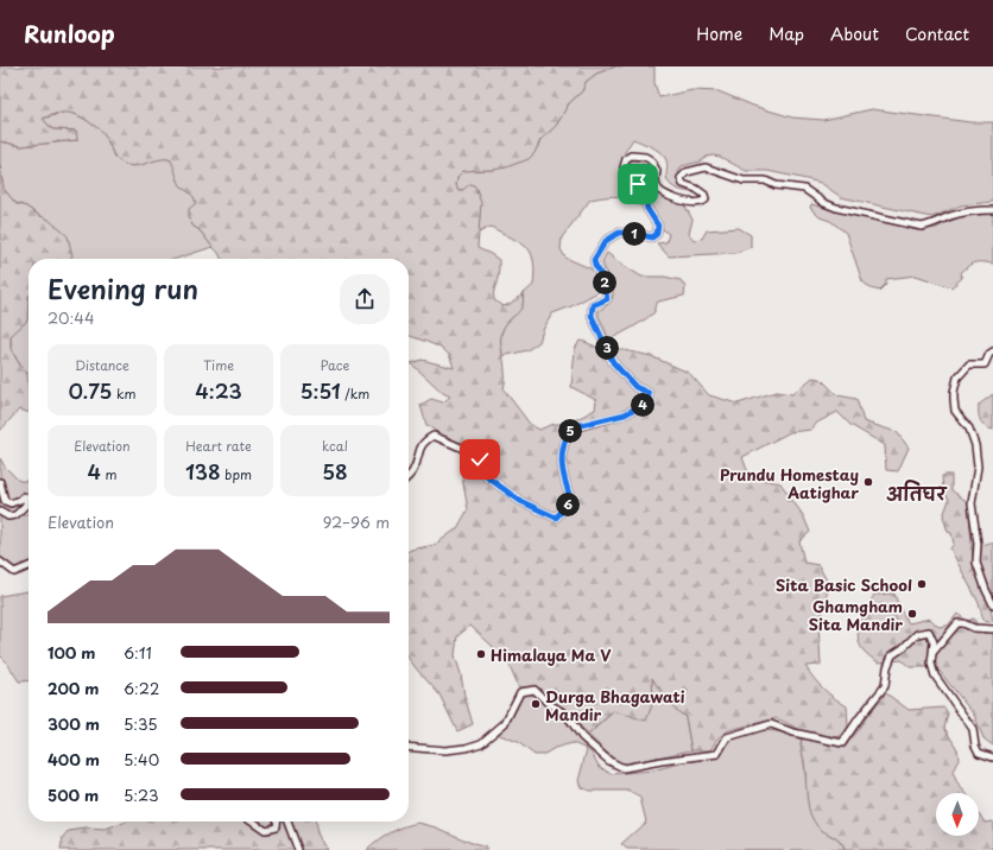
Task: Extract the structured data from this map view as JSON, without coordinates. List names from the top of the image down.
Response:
{
  "districts": ["अतिघर"],
  "places": [
    "Prundu Homestay Aatighar",
    "Sita Basic School",
    "Ghamgham Sita Mandir",
    "Himalaya Ma V",
    "Durga Bhagawati Mandir"
  ],
  "north": "bottom",
  "page": {
    "header": "Runloop",
    "nav": [
      "Home",
      "Map",
      "About",
      "Contact"
    ],
    "pins": [
      "1",
      "2",
      "3",
      "4",
      "5",
      "6"
    ],
    "heading": ["Evening run", "20:44"],
    "stats": [
      ["Distance", "0.75 km"],
      ["Time", "4:23"],
      ["Pace", "5:51 /km"],
      ["Elevation", "4 m"],
      ["Heart rate", "138 bpm"],
      ["kcal", "58"]
    ],
    "chart": ["Elevation", "92–96 m"],
    "list": [
      {
        "name": "100 m",
        "note": "6:11"
      },
      {
        "name": "200 m",
        "note": "6:22"
      },
      {
        "name": "300 m",
        "note": "5:35"
      },
      {
        "name": "400 m",
        "note": "5:40"
      },
      {
        "name": "500 m",
        "note": "5:23"
      }
    ]
  }
}
